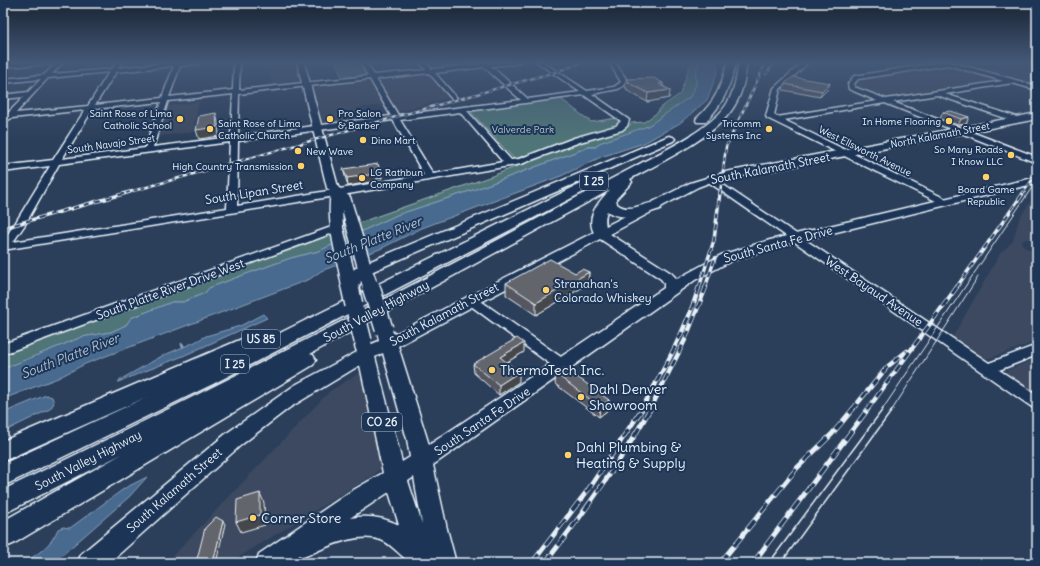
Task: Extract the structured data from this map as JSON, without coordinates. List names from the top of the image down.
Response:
{
  "streets": {
    "highway": ["I 25", "South Valley Highway", "US 85"],
    "main road": [
      "North Kalamath Street",
      "South Kalamath Street",
      "South Santa Fe Drive",
      "CO 26"
    ],
    "street": [
      "South Navajo Street",
      "West Ellsworth Avenue",
      "South Lipan Street",
      "South Platte River Drive West",
      "West Bayaud Avenue"
    ]
  },
  "crossings": [
    ["North Kalamath Street", "West Ellsworth Avenue"],
    ["North Kalamath Street", "South Kalamath Street"],
    ["South Navajo Street", "CO 26"],
    ["West Ellsworth Avenue", "South Kalamath Street"],
    ["West Ellsworth Avenue", "South Santa Fe Drive"],
    ["South Kalamath Street", "West Bayaud Avenue"],
    ["South Kalamath Street", "CO 26"],
    ["South Lipan Street", "CO 26"],
    ["South Santa Fe Drive", "West Bayaud Avenue"],
    ["South Santa Fe Drive", "CO 26"],
    ["South Platte River Drive West", "CO 26"],
    ["South Valley Highway", "US 85"]
  ],
  "water": ["South Platte River"],
  "parks": ["Valverde Park"],
  "places": [
    "Saint Rose of Lima Catholic School",
    "Pro Salon & Barber",
    "In Home Flooring",
    "Saint Rose of Lima Catholic Church",
    "Tricomm Systems Inc",
    "Dino Mart",
    "New Wave",
    "So Many Roads I Know LLC",
    "High Country Transmission",
    "Board Game Republic",
    "LG Rathbun Company",
    "Stranahan's Colorado Whiskey",
    "ThermoTech Inc.",
    "Dahl Denver Showroom",
    "Dahl Plumbing & Heating & Supply",
    "Corner Store"
  ]
}
